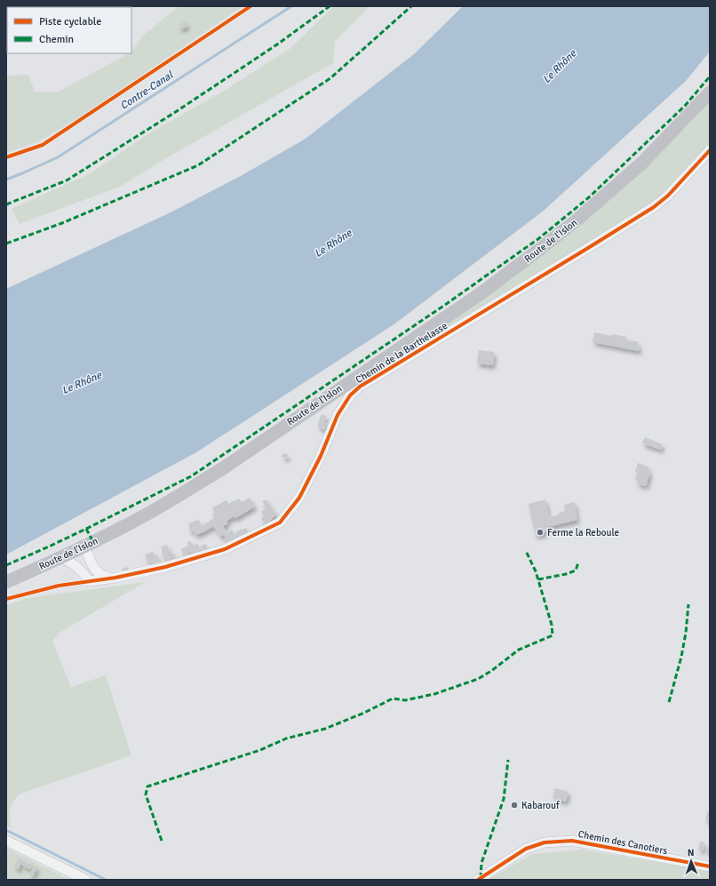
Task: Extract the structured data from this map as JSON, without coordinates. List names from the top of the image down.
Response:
{
  "streets": {
    "street": ["Route de l'Islon", "Chemin de la Barthelasse", "Chemin des Canotiers"]
  },
  "crossings": [
    ["Route de l'Islon", "Chemin de la Barthelasse"]
  ],
  "water": ["Le Rhône", "Contre-Canal"],
  "places": ["Ferme la Reboule", "Kabarouf"],
  "legend": ["Piste cyclable", "Chemin"],
  "north": "top"
}
